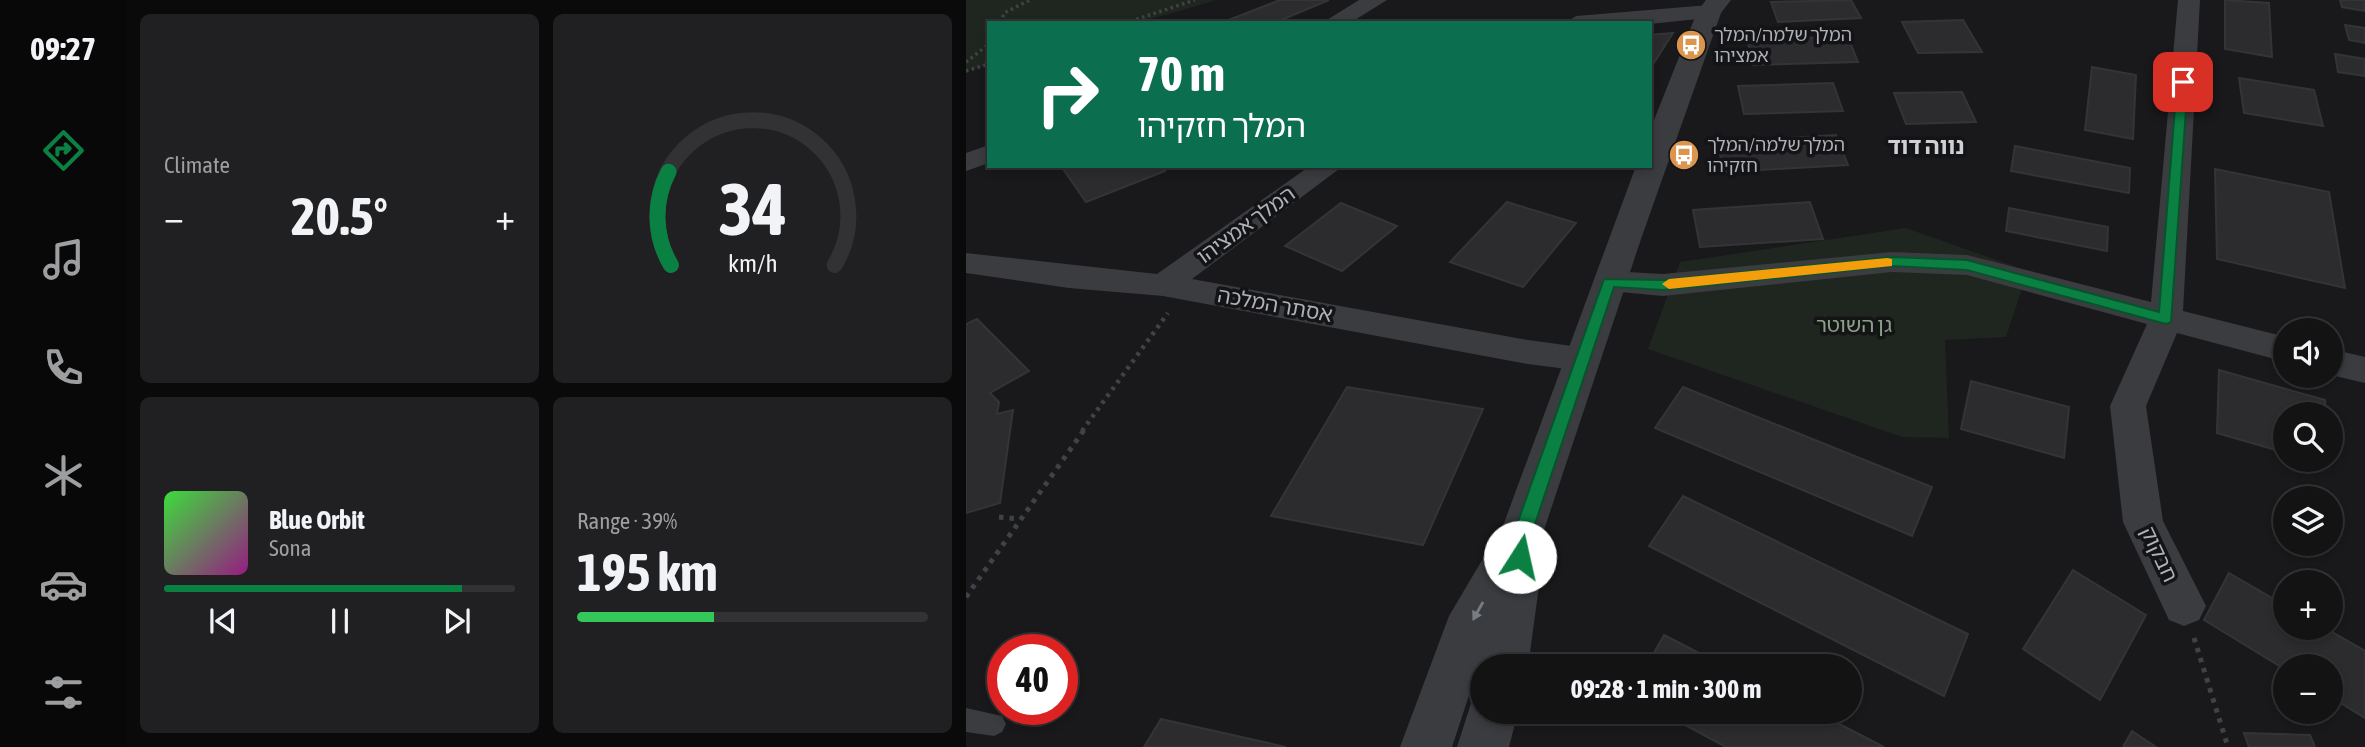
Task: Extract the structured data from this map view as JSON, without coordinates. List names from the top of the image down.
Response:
{
  "streets": {
    "street": ["המלך אמציהו", "אסתר המלכה", "חבקוק"]
  },
  "crossings": [
    ["המלך אמציהו", "אסתר המלכה"]
  ],
  "districts": ["נווה דוד"],
  "parks": ["גן השוטר"],
  "places": {
    "bus stop": ["המלך שלמה/המלך אמציהו", "המלך שלמה/המלך חזקיהו"]
  },
  "page": {
    "tabs": "09:27",
    "tile": [
      "Climate",
      ["Range · 39%", "195 km"]
    ],
    "turn": ["70 m", "המלך חזקיהו"],
    "heat": ["−", "20.5°", "+"],
    "map_buttons": ["+", "−"],
    "song": ["Blue Orbit", "Sona"],
    "limit": "40",
    "trip": "09:28 · 1 min · 300 m",
    "gauge": ["34", "km/h"]
  }
}
